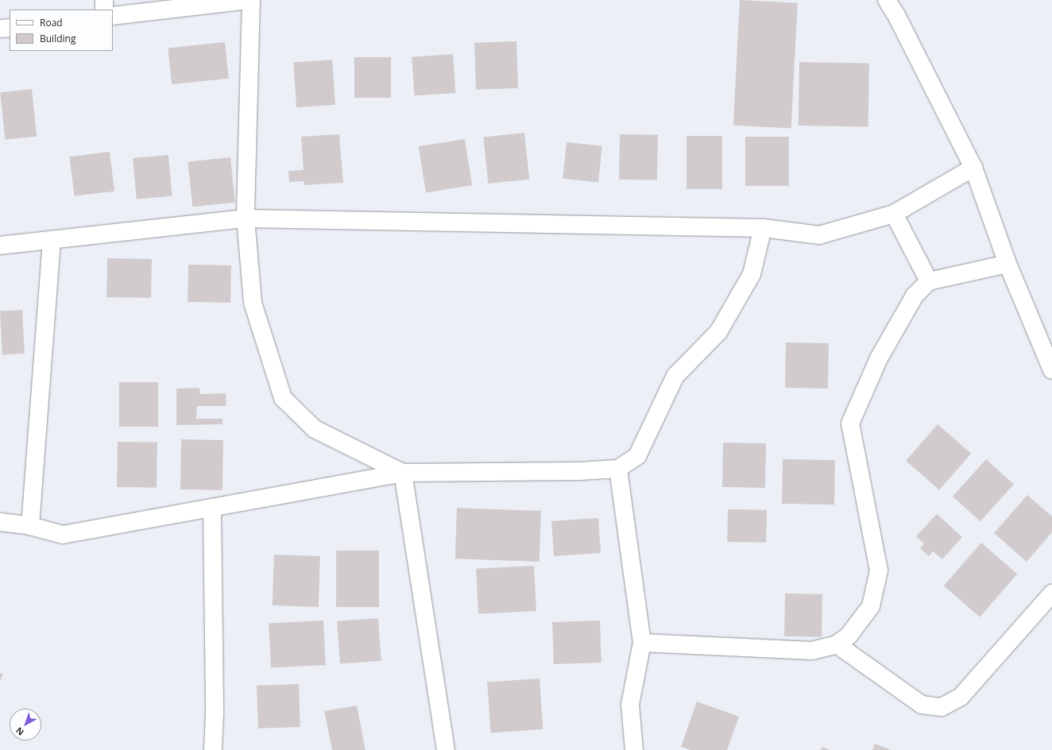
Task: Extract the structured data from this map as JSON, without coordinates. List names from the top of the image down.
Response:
{
  "legend": ["Road", "Building"],
  "north": "bottom left"
}
